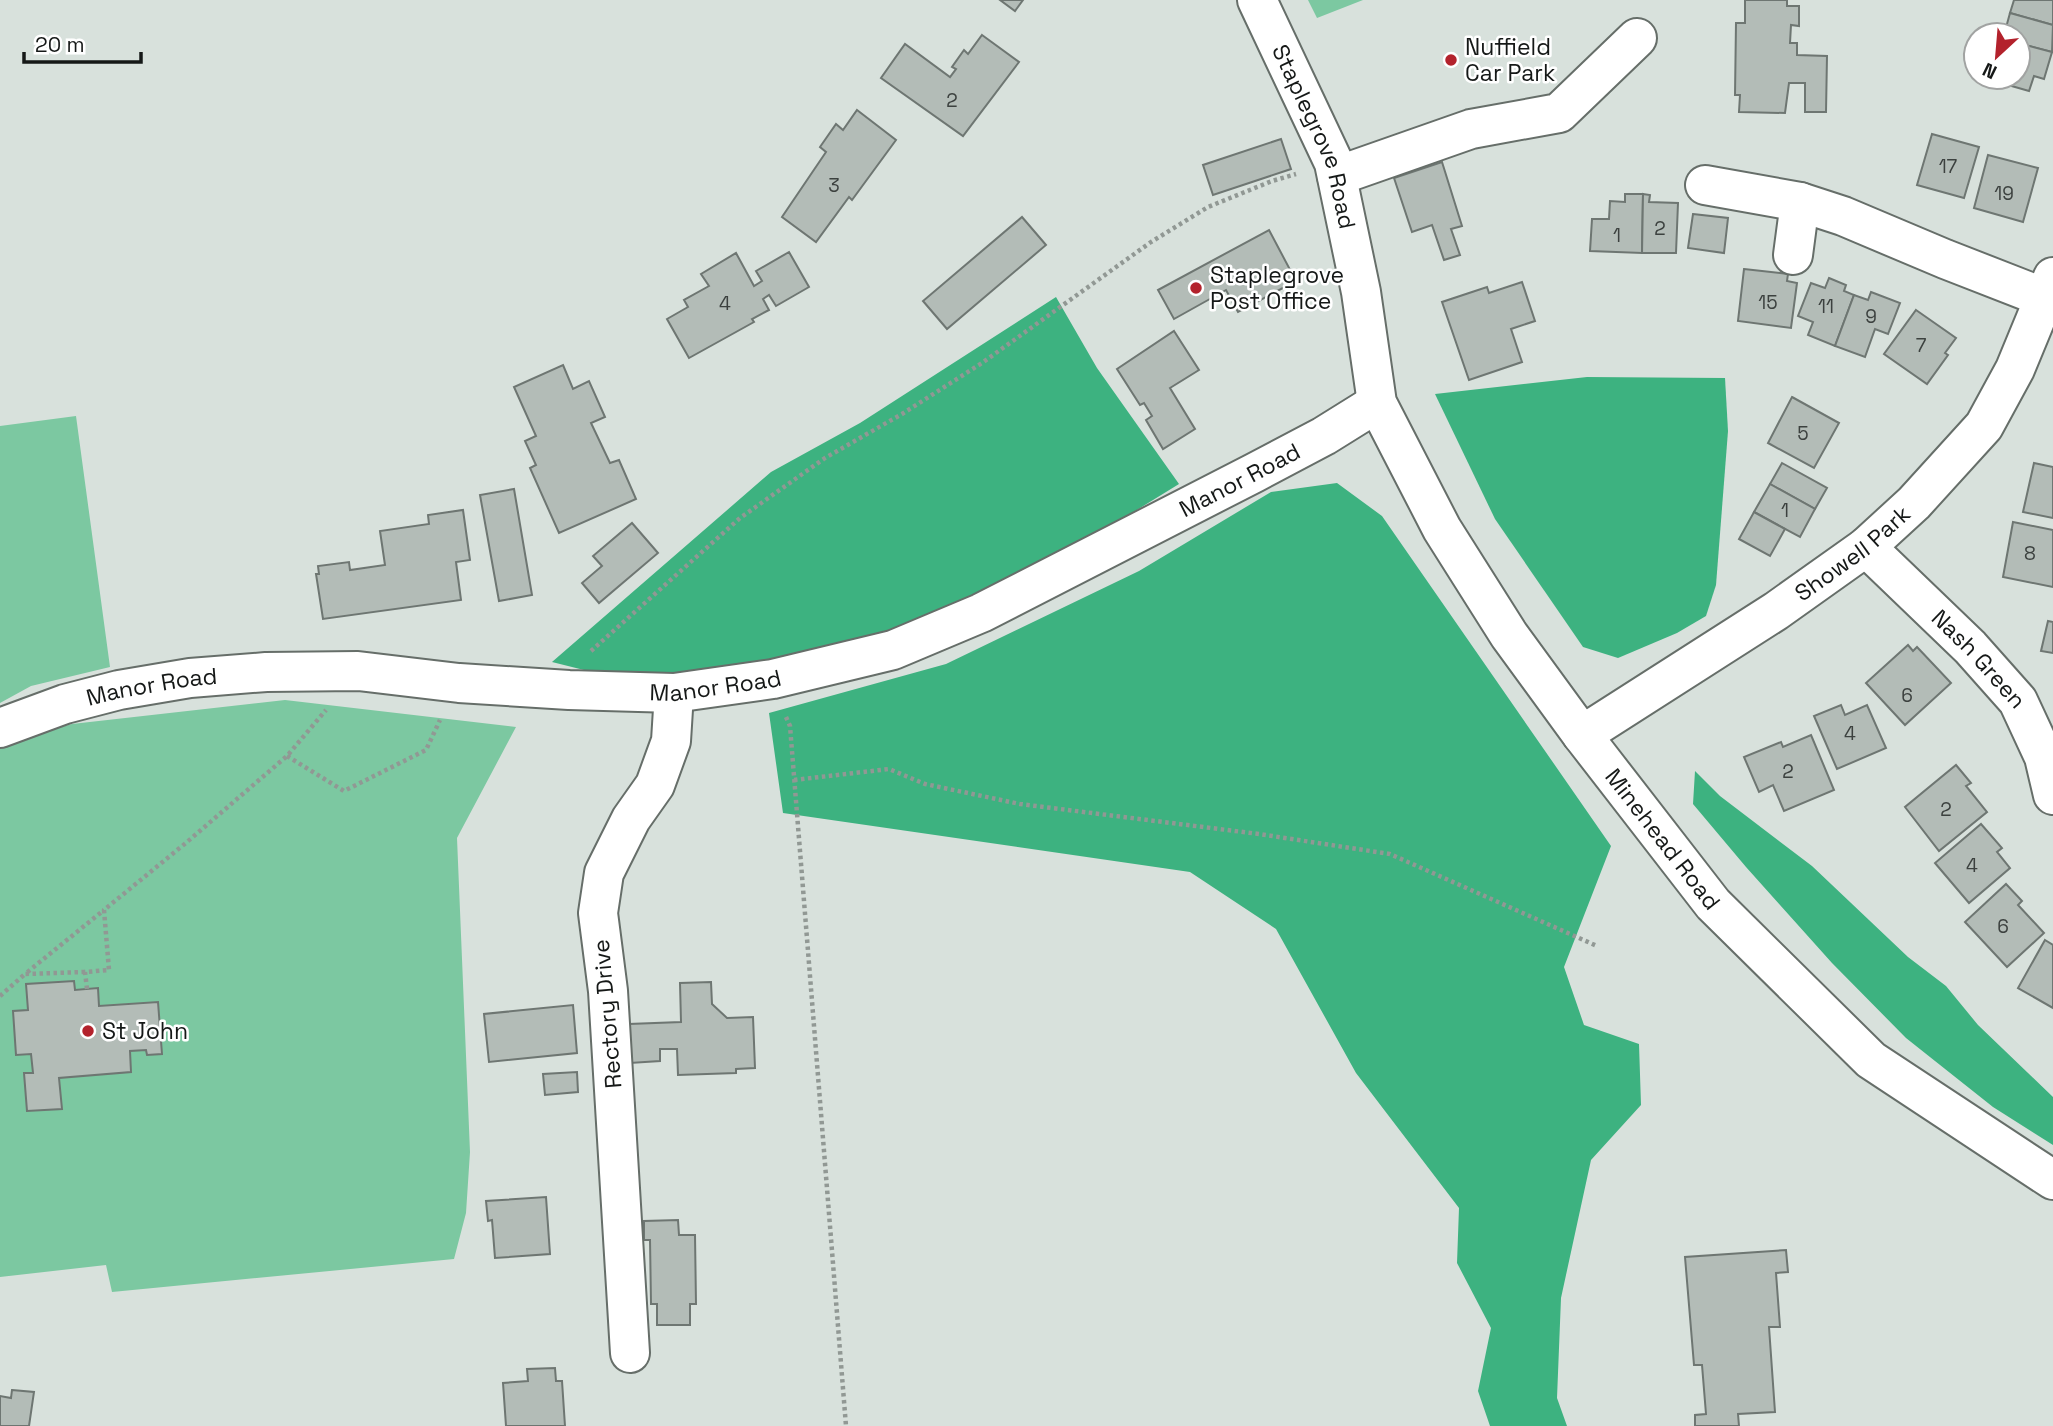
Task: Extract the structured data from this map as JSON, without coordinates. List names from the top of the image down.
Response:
{
  "streets": {
    "street": [
      "Staplegrove Road",
      "Manor Road",
      "Showell Park",
      "Nash Green",
      "Minehead Road",
      "Rectory Drive"
    ]
  },
  "crossings": [
    ["Staplegrove Road", "Manor Road"],
    ["Staplegrove Road", "Minehead Road"],
    ["Manor Road", "Minehead Road"],
    ["Manor Road", "Rectory Drive"],
    ["Showell Park", "Nash Green"],
    ["Showell Park", "Minehead Road"]
  ],
  "places": ["Nuffield Car Park", "Staplegrove Post Office", "St John"],
  "house_numbers": [
    "2",
    "17",
    "3",
    "19",
    "2",
    "1",
    "15",
    "4",
    "11",
    "9",
    "7",
    "5",
    "1",
    "8",
    "6",
    "4",
    "2",
    "2",
    "4",
    "6"
  ],
  "scale_bar": "20 m",
  "north": "bottom left"
}
